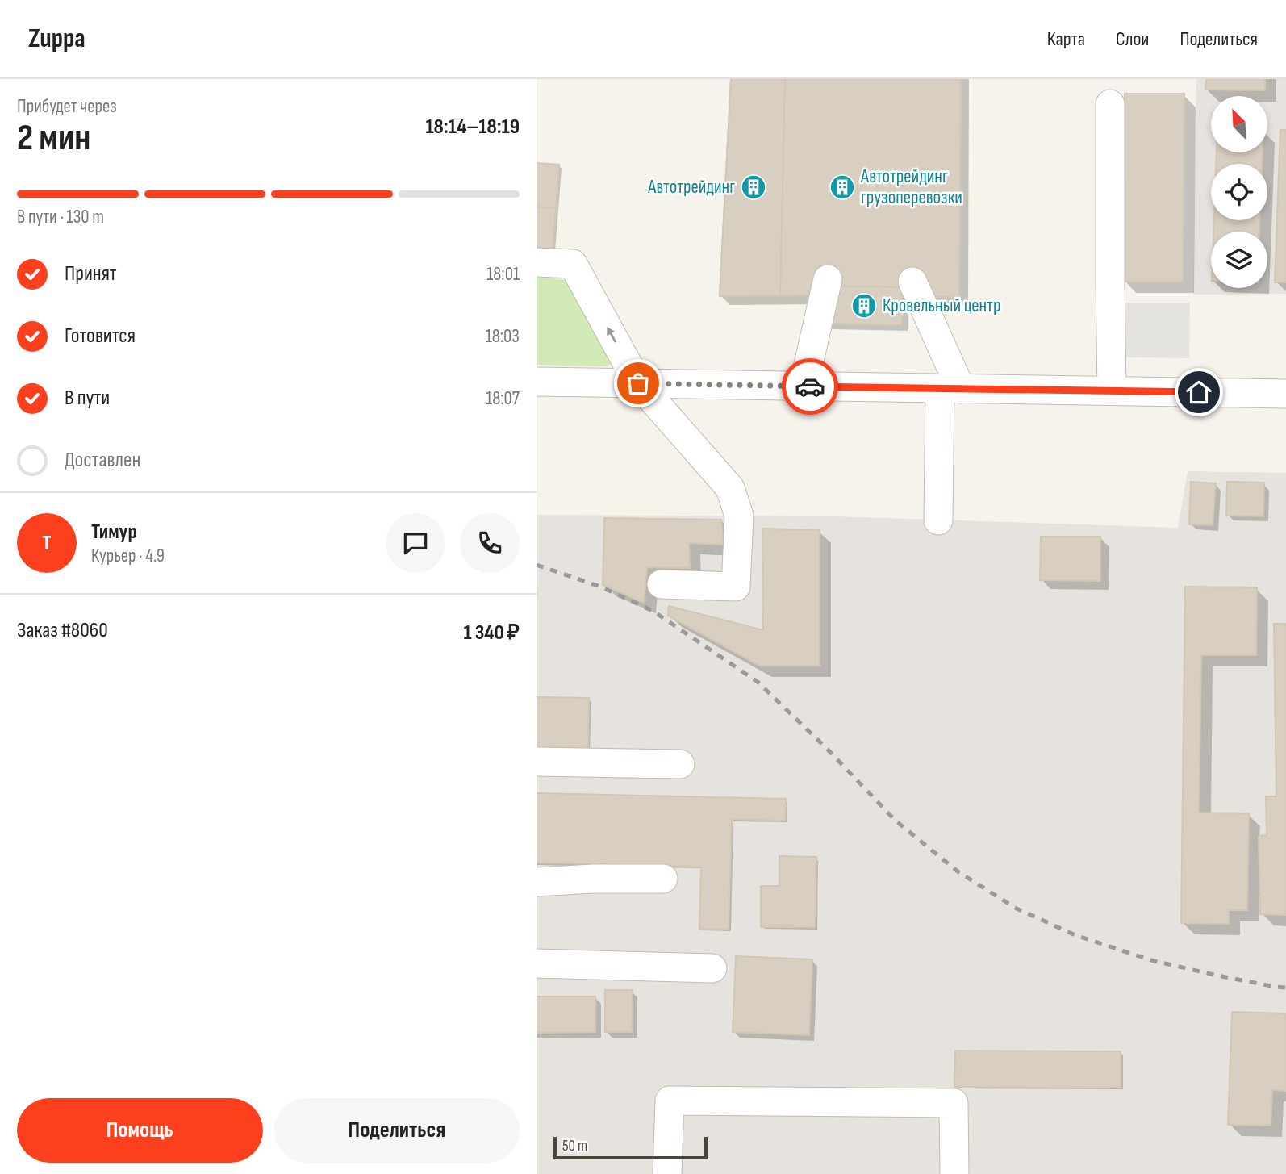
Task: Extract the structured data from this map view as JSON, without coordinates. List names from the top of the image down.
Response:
{
  "places": {
    "building": ["Автотрейдинг", "Автотрейдинг грузоперевозки", "Кровельный центр"]
  },
  "scale_bar": "50 m",
  "north": "top left",
  "page": {
    "header": "Zuppa",
    "nav": ["Карта", "Слои", "Поделиться"],
    "heading": ["2 мин", "Прибудет через", "18:14–18:19"],
    "panel": [
      "Тимур",
      "Курьер · 4.9",
      "Заказ #8060",
      "1 340 ₽"
    ],
    "bar": "В пути · 130 m",
    "list": [
      ["Принят", "18:01"],
      ["Готовится", "18:03"],
      ["В пути", "18:07"],
      "Доставлен"
    ],
    "round": "Т",
    "buttons": ["Помощь", "Поделиться"],
    "scale": "50 m"
  }
}
